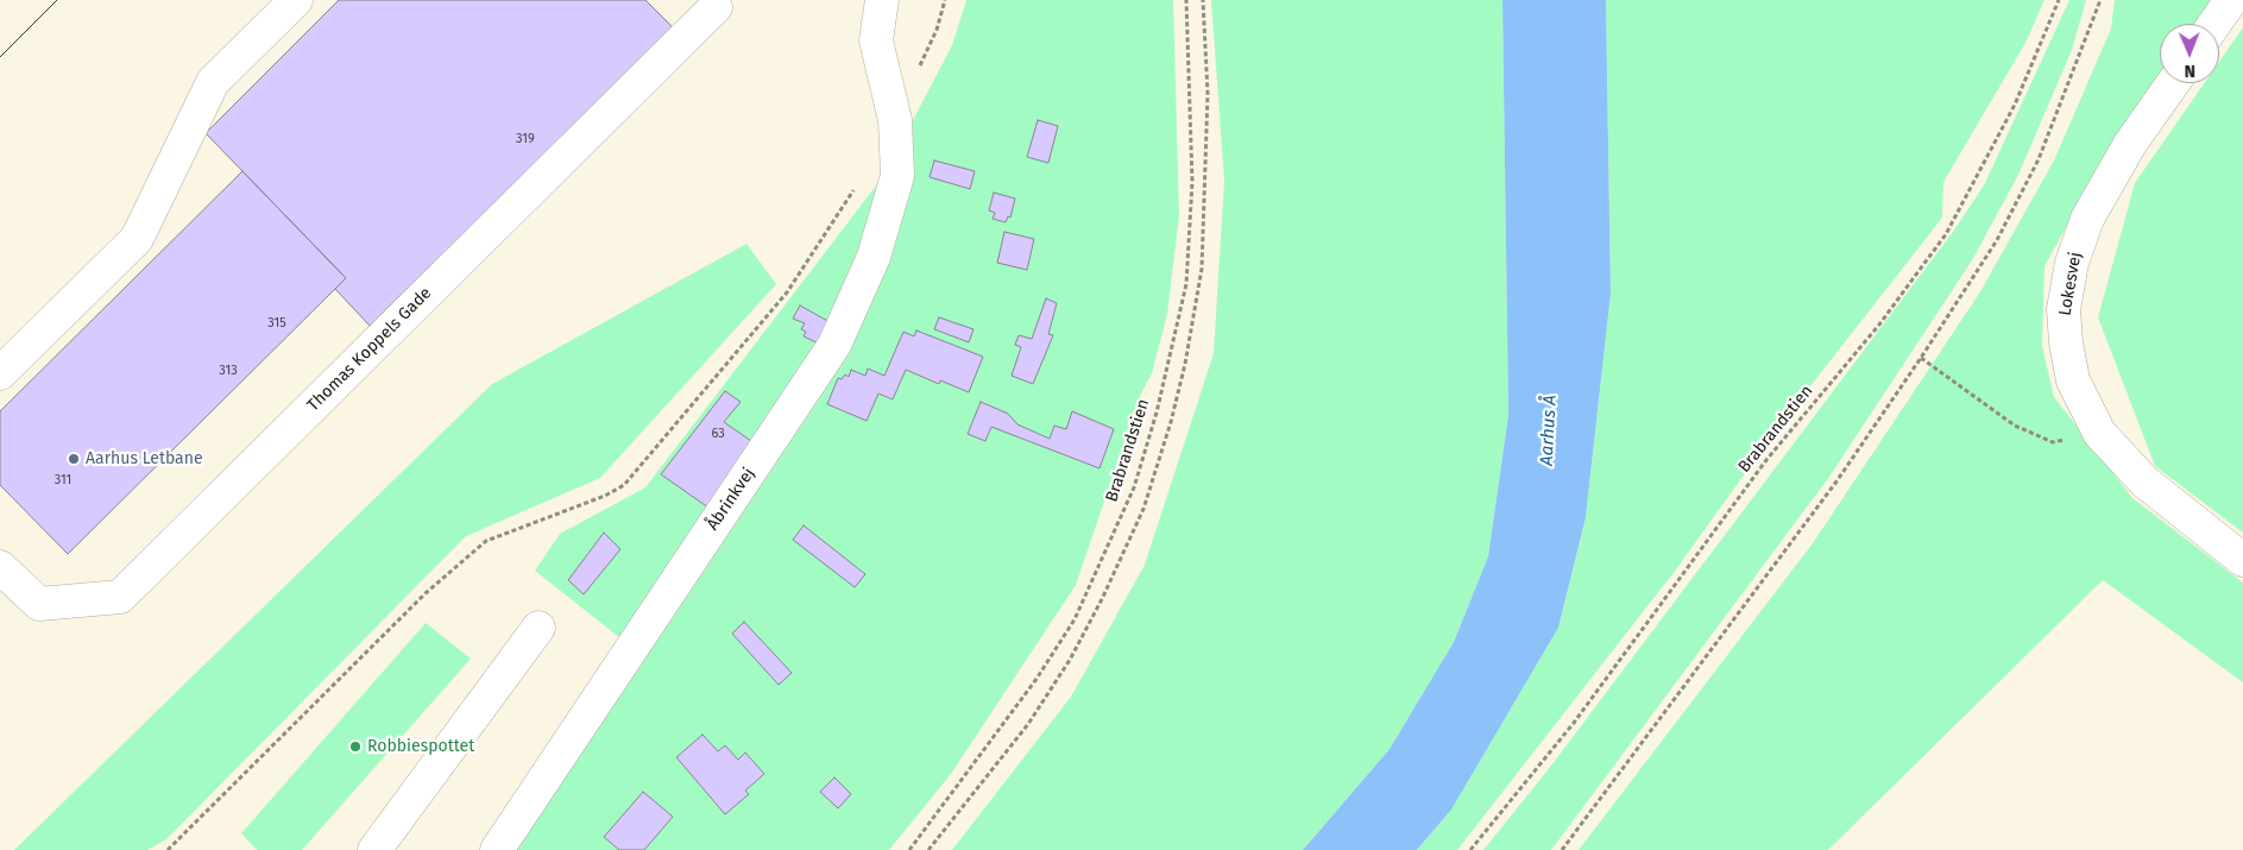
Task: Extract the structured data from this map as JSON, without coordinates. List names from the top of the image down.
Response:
{
  "streets": {
    "street": ["Lokesvej", "Thomas Koppels Gade", "Åbrinkvej"],
    "path": ["Brabrandstien"]
  },
  "water": ["Aarhus Å"],
  "places": ["Aarhus Letbane", "Robbiespottet"],
  "house_numbers": [
    "319",
    "315",
    "313",
    "63",
    "311"
  ],
  "north": "bottom"
}
